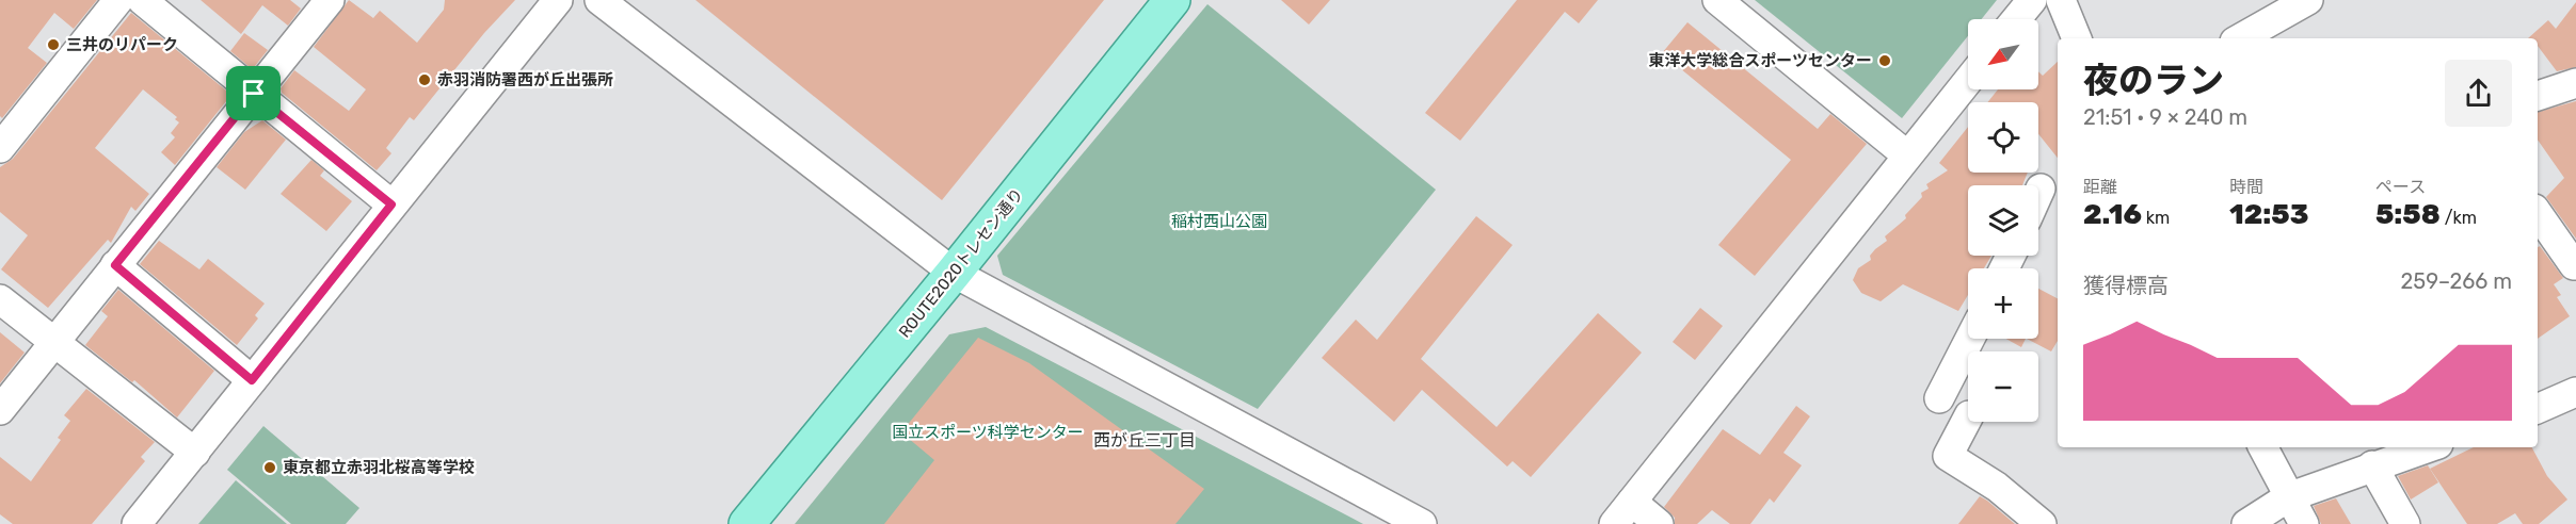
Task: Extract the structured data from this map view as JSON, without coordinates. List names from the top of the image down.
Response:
{
  "streets": {
    "main road": ["ROUTE2020トレセン通り"]
  },
  "districts": ["西が丘三丁目"],
  "parks": ["稲村西山公園", "国立スポーツ科学センター"],
  "places": [
    "三井のリパーク",
    "東洋大学総合スポーツセンター",
    "赤羽消防署西が丘出張所",
    "東京都立赤羽北桜高等学校"
  ],
  "north": "bottom left",
  "page": {
    "map_buttons": ["+", "−"],
    "heading": ["夜のラン", "21:51 · 9 × 240 m"],
    "stats": [
      ["距離", "2.16 km"],
      ["時間", "12:53"],
      ["ペース", "5:58 /km"]
    ],
    "chart": ["獲得標高", "259–266 m"]
  }
}
